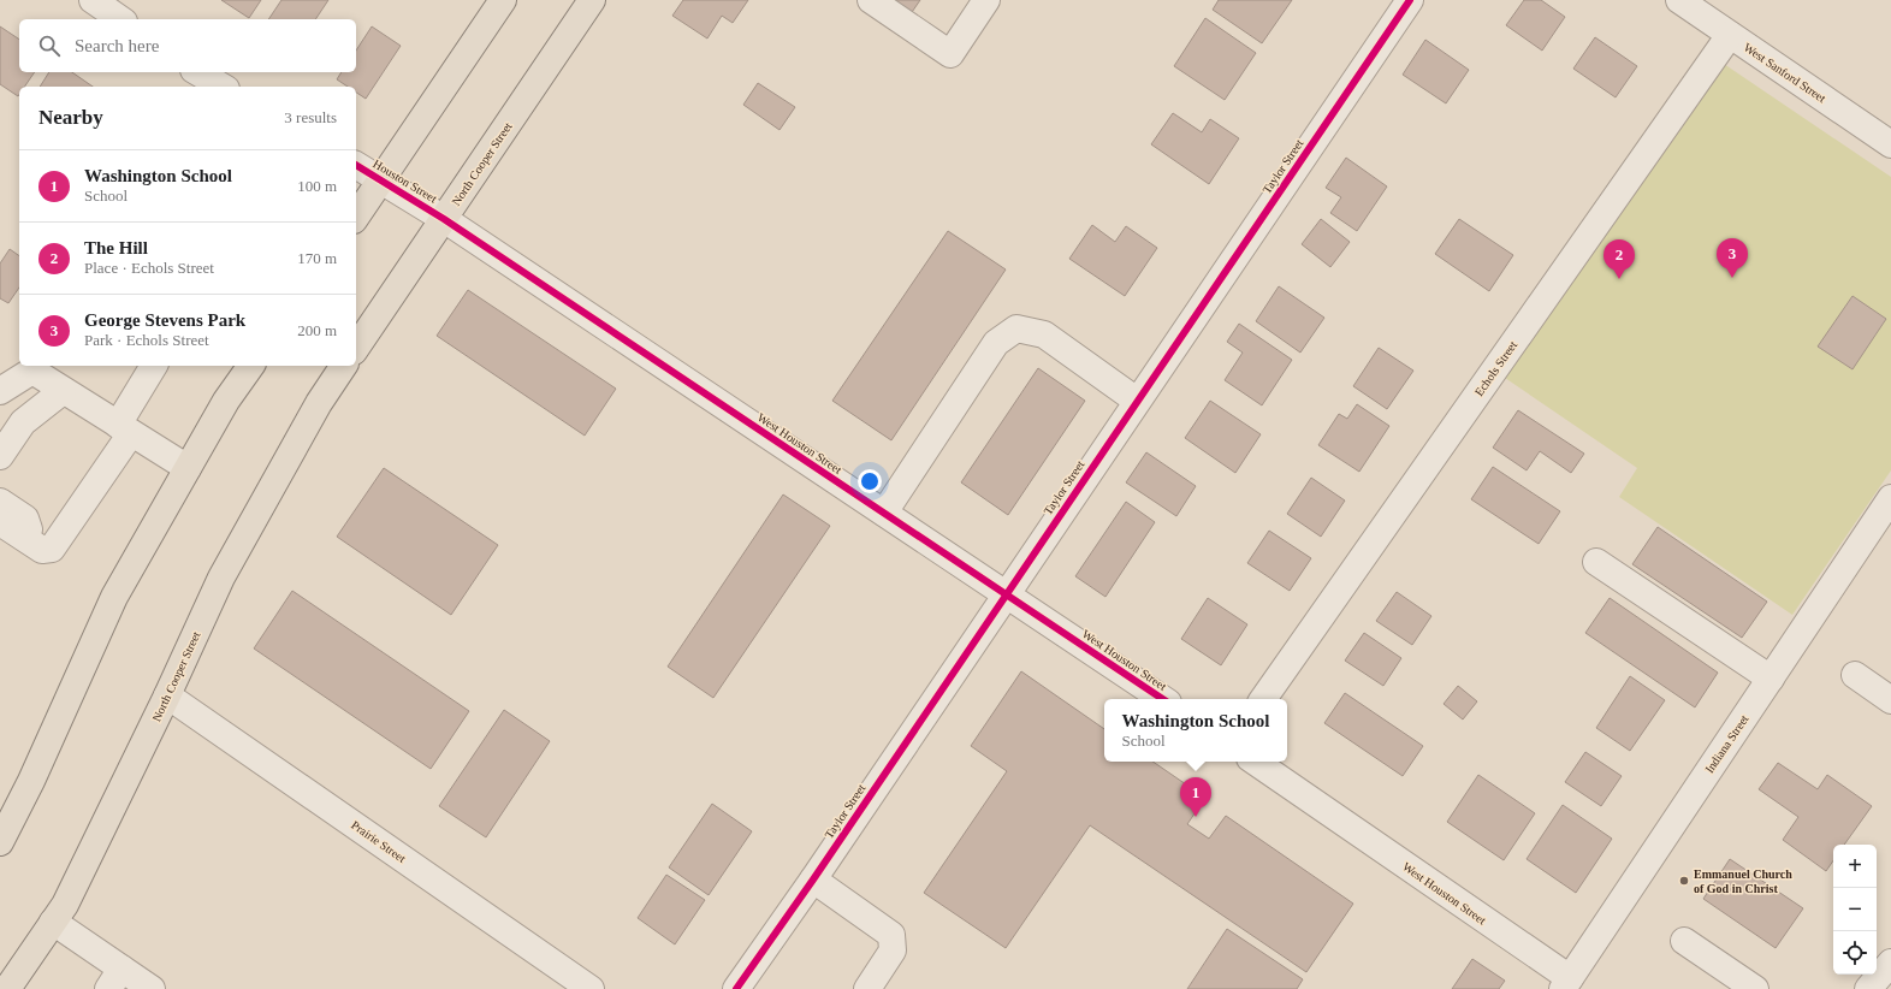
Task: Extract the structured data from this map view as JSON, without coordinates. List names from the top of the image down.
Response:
{
  "streets": {
    "main road": ["North Cooper Street"],
    "street": [
      "West Sanford Street",
      "Taylor Street",
      "Houston Street",
      "Echols Street",
      "West Houston Street",
      "Indiana Street",
      "Prairie Street"
    ]
  },
  "crossings": [
    ["West Sanford Street", "Echols Street"],
    ["North Cooper Street", "Houston Street"],
    ["North Cooper Street", "West Houston Street"],
    ["North Cooper Street", "Prairie Street"],
    ["Taylor Street", "West Houston Street"],
    ["Houston Street", "West Houston Street"],
    ["West Houston Street", "Indiana Street"]
  ],
  "places": ["Emmanuel Church of God in Christ"],
  "page": {
    "search": "Search here",
    "heading": ["Nearby", "3 results"],
    "list": [
      {
        "mark": "1",
        "name": "Washington School",
        "note": "School",
        "value": "100 m"
      },
      {
        "mark": "2",
        "name": "The Hill",
        "note": "Place · Echols Street",
        "value": "170 m"
      },
      {
        "mark": "3",
        "name": "George Stevens Park",
        "note": "Park · Echols Street",
        "value": "200 m"
      }
    ],
    "pins": ["3", "2", "1"],
    "popup": ["Washington School", "School"],
    "map_buttons": ["+", "−"]
  }
}
